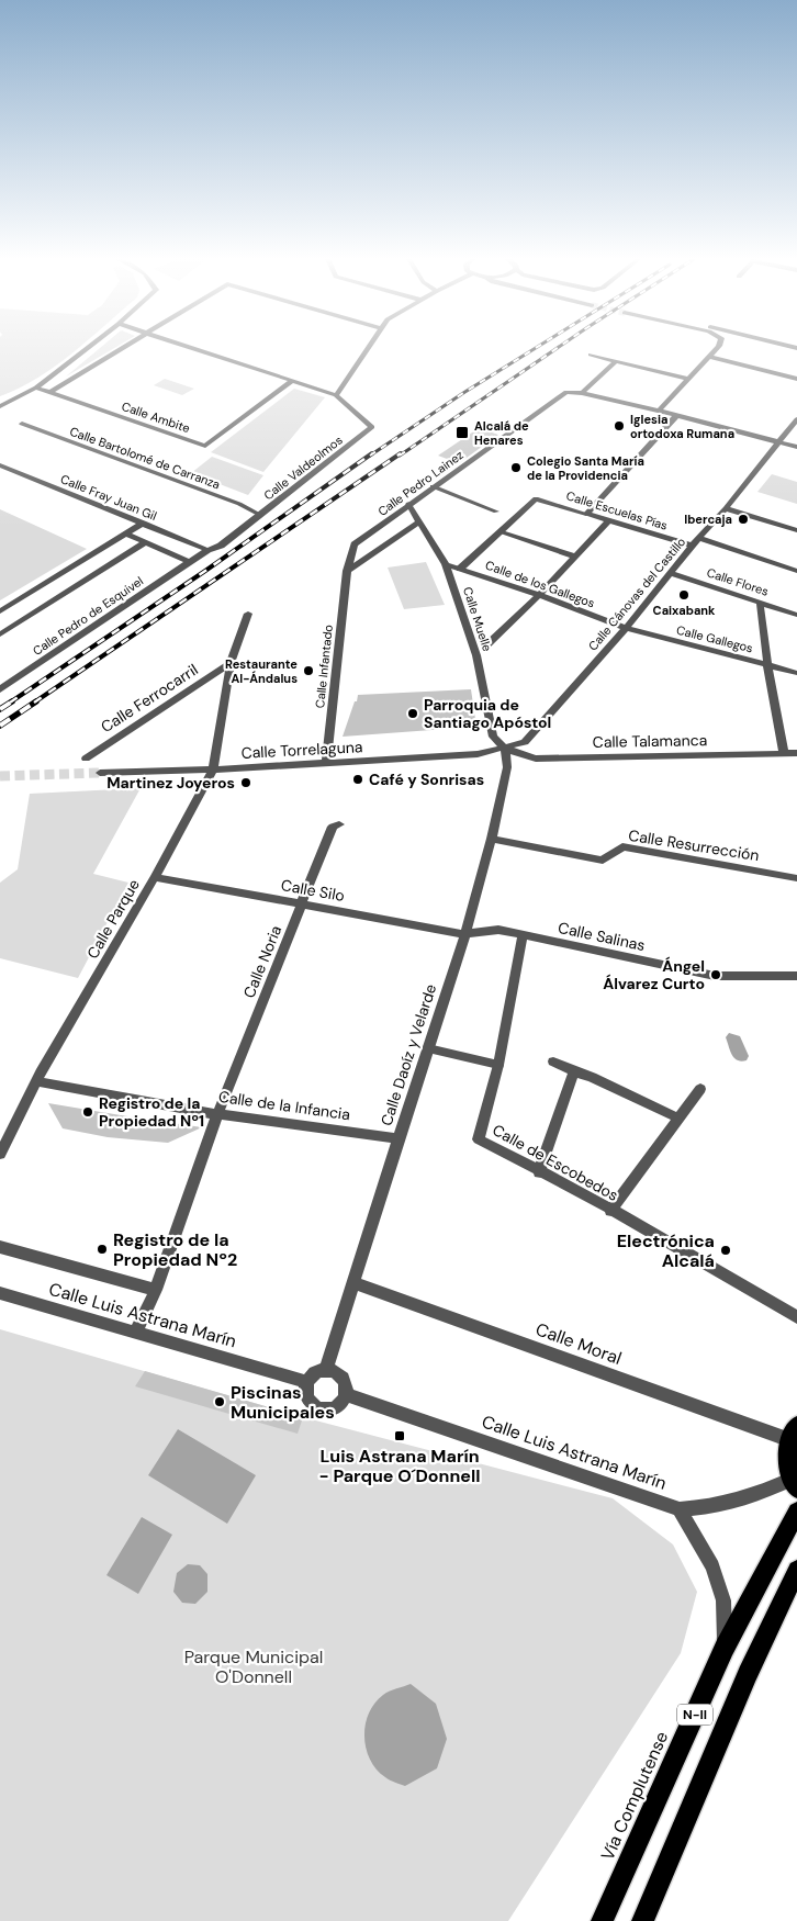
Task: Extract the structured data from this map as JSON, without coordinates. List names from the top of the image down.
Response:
{
  "streets": {
    "main road": ["N-II", "Vía Complutense"],
    "street": [
      "Calle Ambite",
      "Calle Bartolomé de Carranza",
      "Calle Valdeolmos",
      "Calle Pedro Lainez",
      "Calle Fray Juan Gil",
      "Calle Escuelas Pías",
      "Calle Flores",
      "Calle de los Gallegos",
      "Calle Cánovas del Castillo",
      "Calle Pedro de Esquivel",
      "Calle Muelle",
      "Calle Gallegos",
      "Calle Infantado",
      "Calle Ferrocarril",
      "Calle Talamanca",
      "Calle Torrelaguna",
      "Calle Resurrección",
      "Calle Silo",
      "Calle Parque",
      "Calle Salinas",
      "Calle Noria",
      "Calle Daoíz y Velarde",
      "Calle de la Infancia",
      "Calle de Escobedos",
      "Calle Luis Astrana Marín",
      "Calle Moral"
    ]
  },
  "crossings": [
    ["Calle Bartolomé de Carranza", "Calle Valdeolmos"],
    ["Calle Valdeolmos", "Calle Fray Juan Gil"],
    ["Calle Valdeolmos", "Calle Pedro de Esquivel"],
    ["Calle Pedro Lainez", "Calle Muelle"],
    ["Calle Pedro Lainez", "Calle Infantado"],
    ["Calle Escuelas Pías", "Calle Cánovas del Castillo"],
    ["Calle Flores", "Calle Cánovas del Castillo"],
    ["Calle de los Gallegos", "Calle Cánovas del Castillo"],
    ["Calle de los Gallegos", "Calle Muelle"],
    ["Calle de los Gallegos", "Calle Gallegos"],
    ["Calle Cánovas del Castillo", "Calle Muelle"],
    ["Calle Cánovas del Castillo", "Calle Gallegos"],
    ["Calle Cánovas del Castillo", "Calle Talamanca"],
    ["Calle Cánovas del Castillo", "Calle Torrelaguna"],
    ["Calle Cánovas del Castillo", "Calle Daoíz y Velarde"],
    ["Calle Muelle", "Calle Talamanca"],
    ["Calle Muelle", "Calle Torrelaguna"],
    ["Calle Muelle", "Calle Daoíz y Velarde"],
    ["Calle Infantado", "Calle Torrelaguna"],
    ["Calle Ferrocarril", "Calle Parque"],
    ["Calle Talamanca", "Calle Torrelaguna"],
    ["Calle Talamanca", "Calle Daoíz y Velarde"],
    ["Calle Torrelaguna", "Calle Parque"],
    ["Calle Torrelaguna", "Calle Daoíz y Velarde"],
    ["Calle Resurrección", "Calle Daoíz y Velarde"],
    ["Calle Silo", "Calle Parque"],
    ["Calle Silo", "Calle Salinas"],
    ["Calle Silo", "Calle Noria"],
    ["Calle Silo", "Calle Daoíz y Velarde"],
    ["Calle Parque", "Calle de la Infancia"],
    ["Calle Salinas", "Calle Daoíz y Velarde"],
    ["Calle Salinas", "Calle de Escobedos"],
    ["Calle Noria", "Calle de la Infancia"],
    ["Calle Noria", "Calle Luis Astrana Marín"],
    ["Calle Daoíz y Velarde", "Calle de la Infancia"],
    ["Calle Daoíz y Velarde", "Calle Luis Astrana Marín"],
    ["Calle Daoíz y Velarde", "Calle Moral"]
  ],
  "parks": ["Parque Municipal O'Donnell"],
  "places": {
    "other": [
      "Iglesia ortodoxa Rumana",
      "Colegio Santa María de la Providencia",
      "Ibercaja",
      "Caixabank",
      "Restaurante Al-Ándalus",
      "Parroquia de Santiago Apóstol",
      "Café y Sonrisas",
      "Martinez Joyeros",
      "Ángel Álvarez Curto",
      "Registro de la Propiedad Nº1",
      "Registro de la Propiedad Nº2",
      "Electrónica Alcalá",
      "Piscinas Municipales"
    ],
    "transit": ["Alcalá de Henares", "Luis Astrana Marín - Parque O´Donnell"]
  }
}
